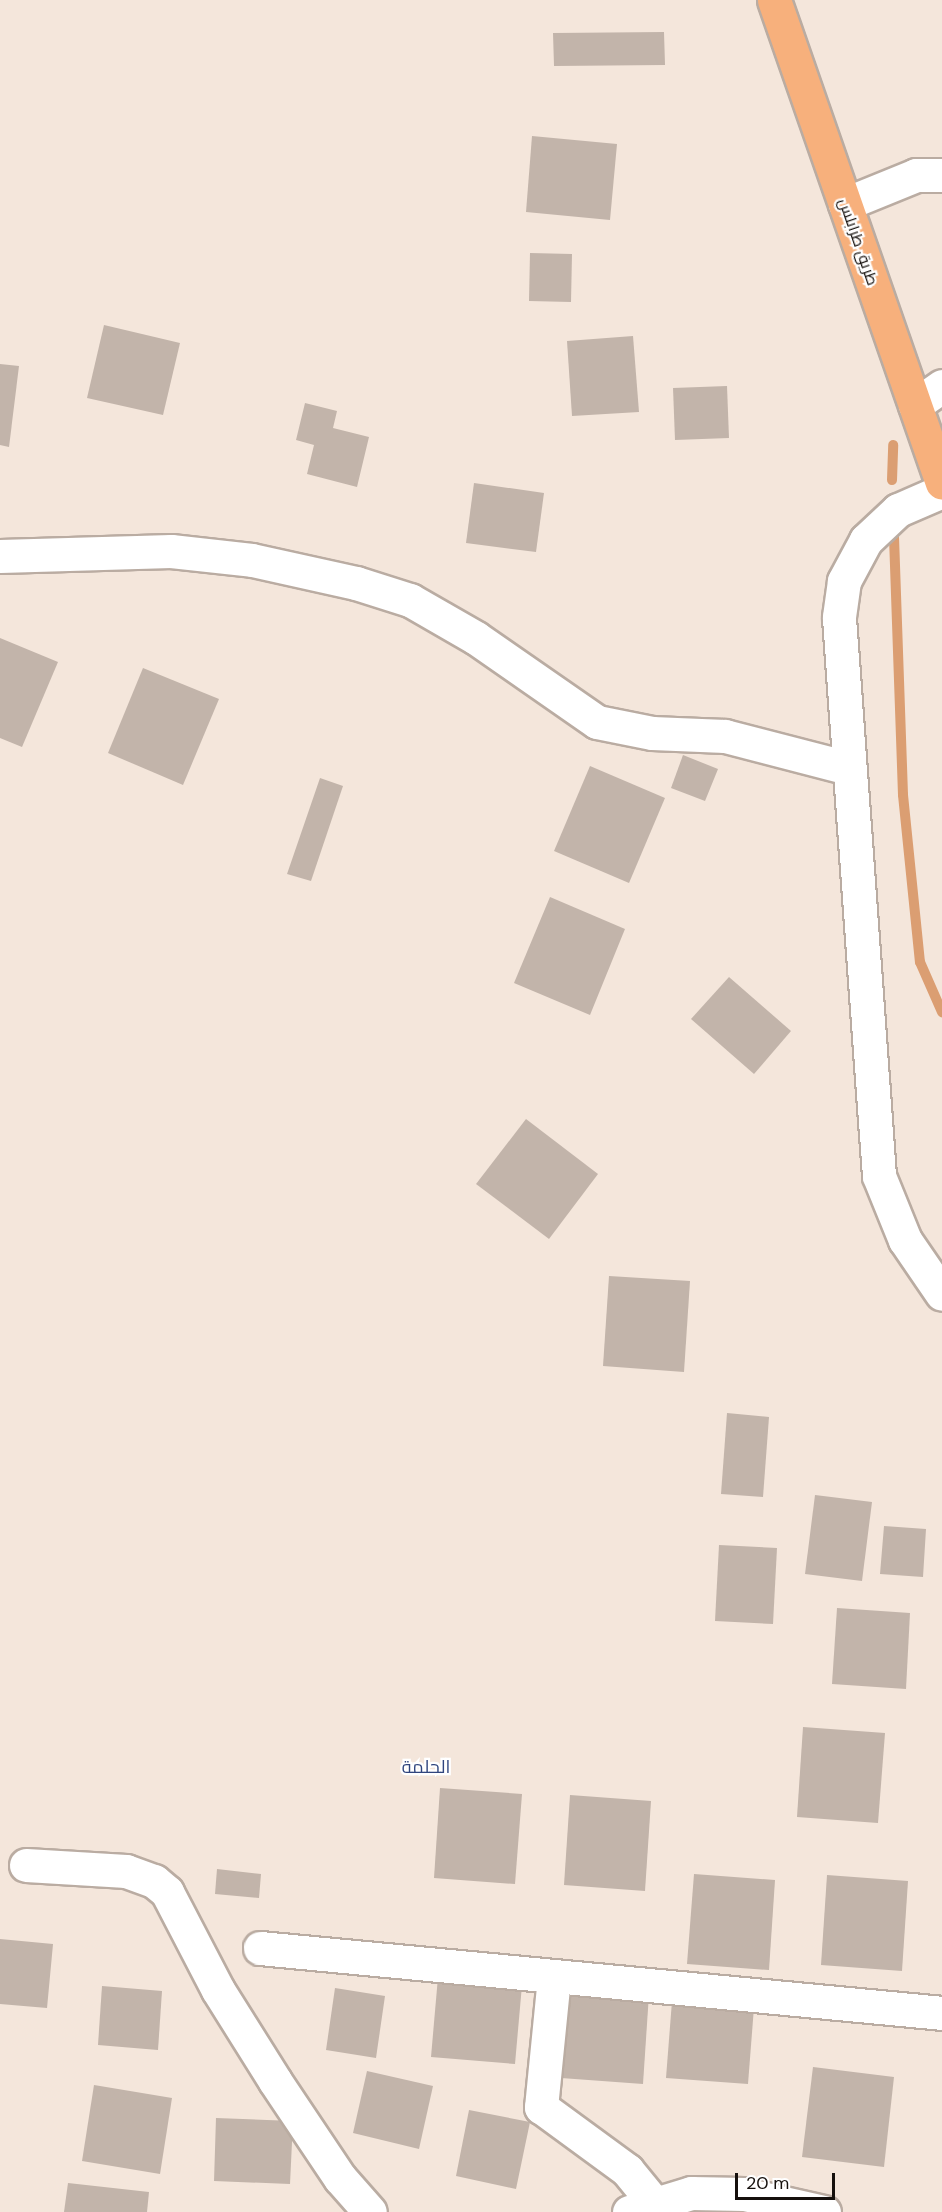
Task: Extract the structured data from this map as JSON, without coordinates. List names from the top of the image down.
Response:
{
  "streets": {
    "highway": ["طريق طرابلس"]
  },
  "districts": ["الحلمة"],
  "scale_bar": "20 m"
}
